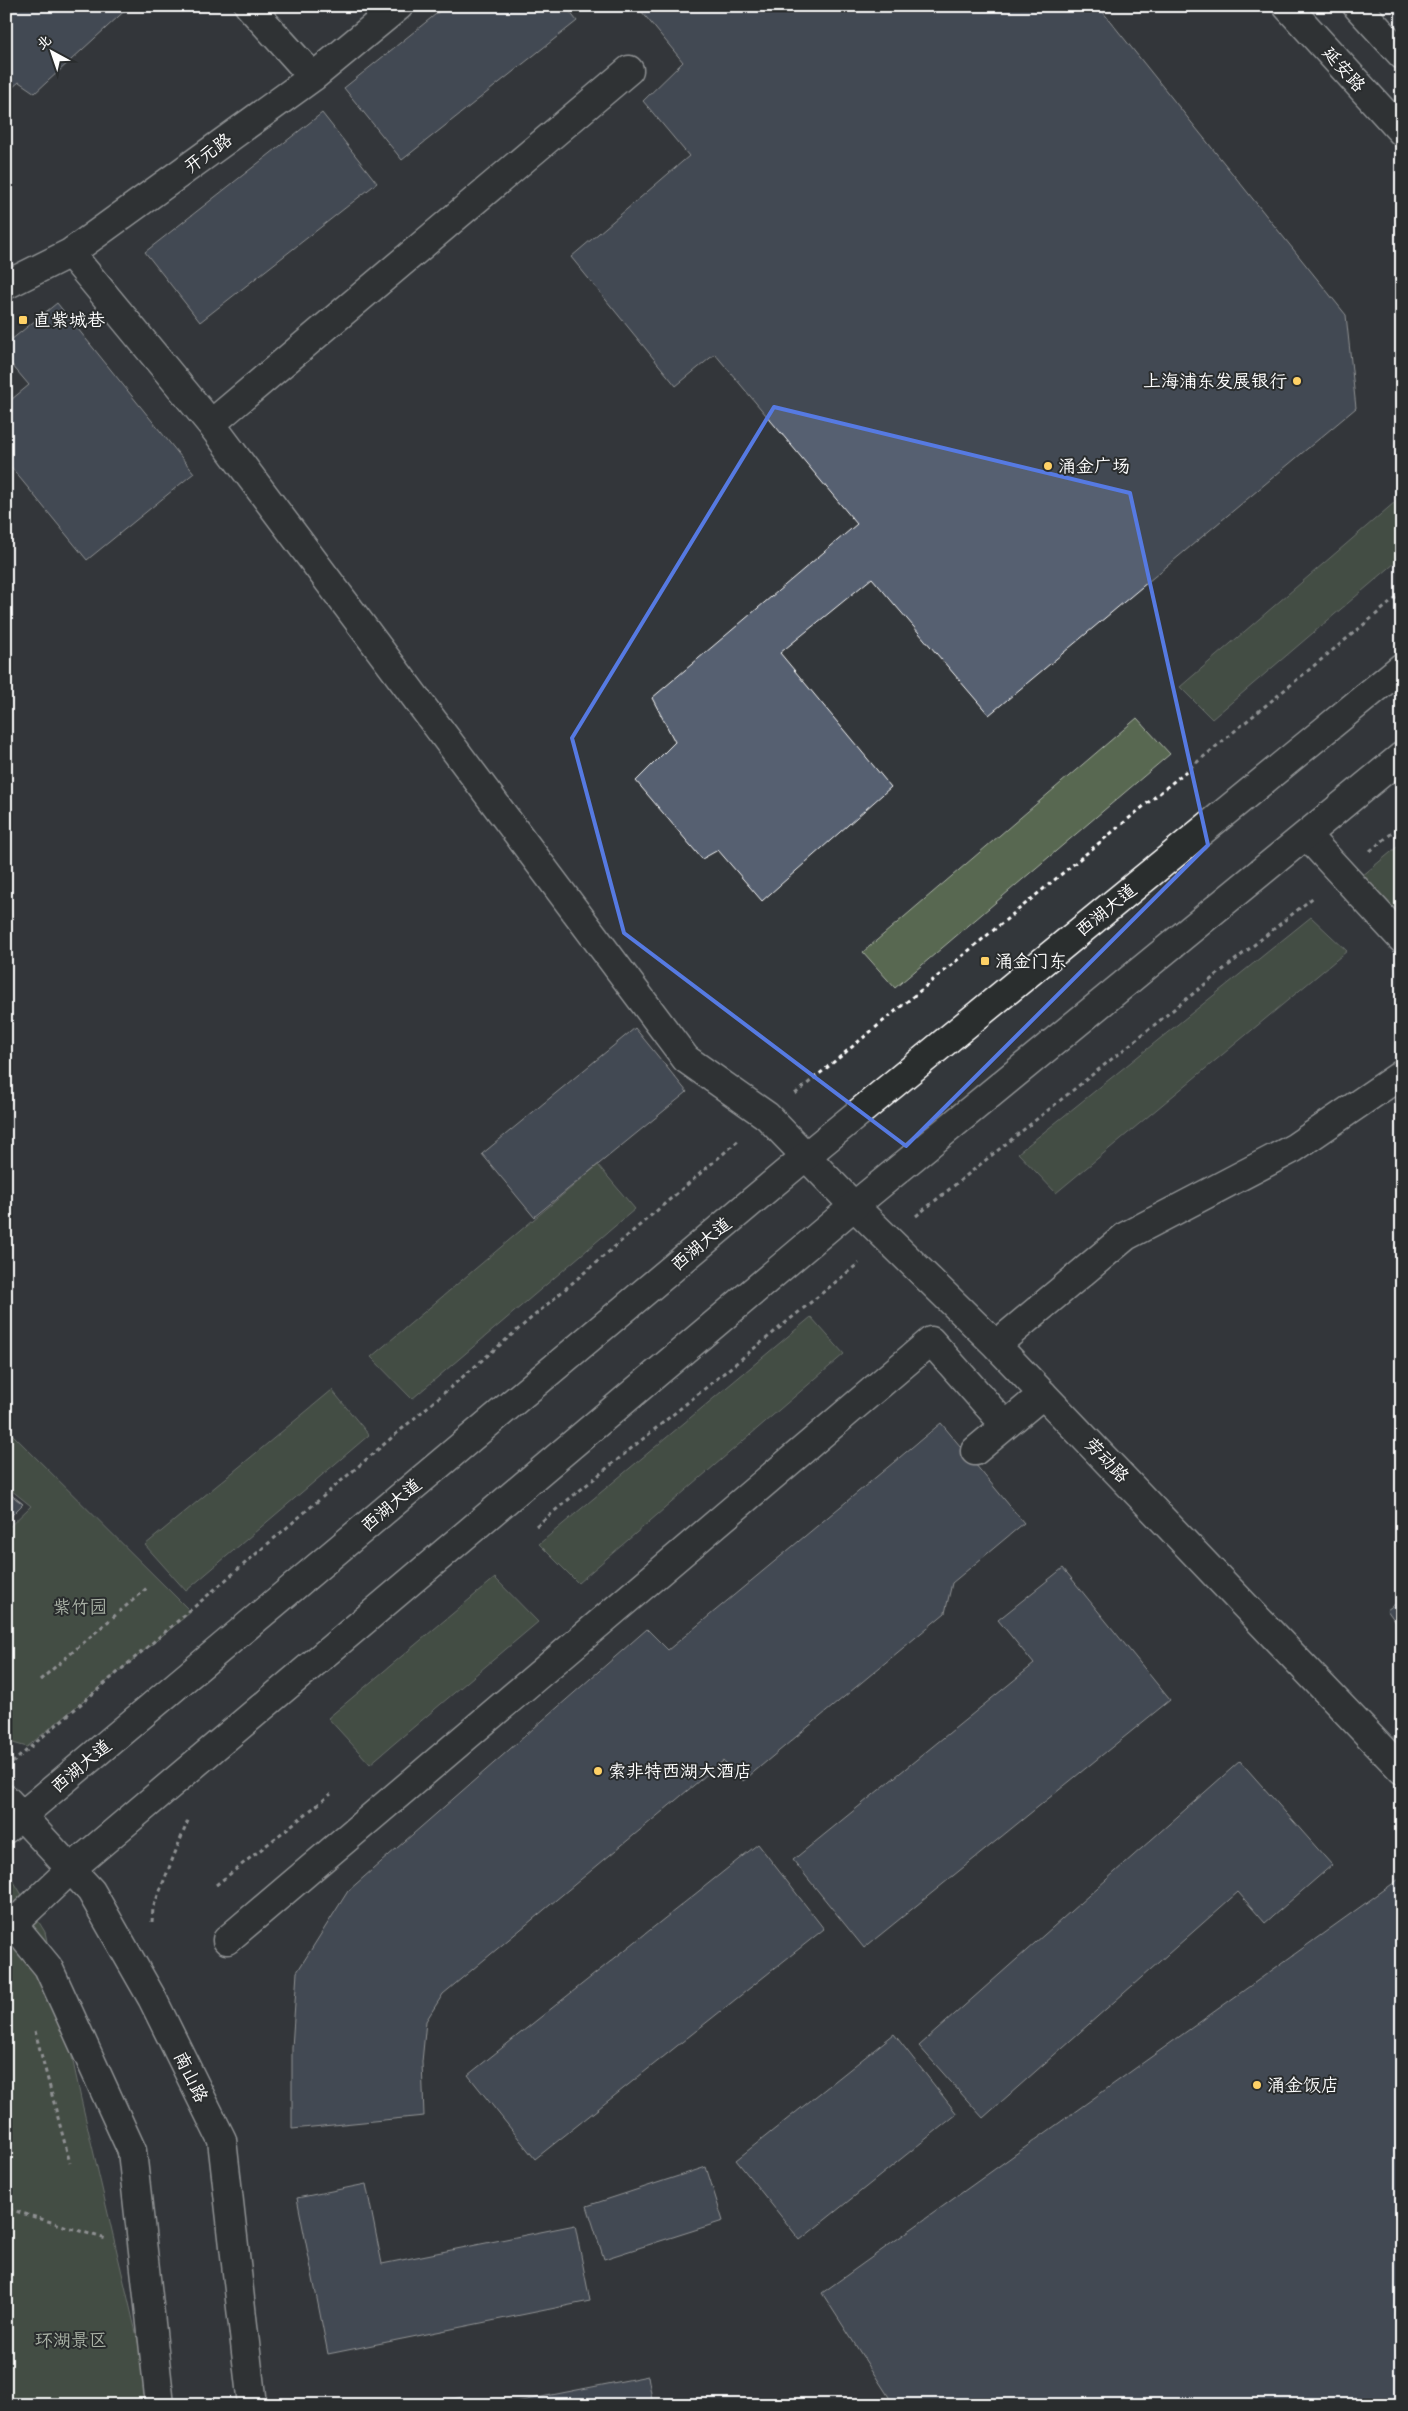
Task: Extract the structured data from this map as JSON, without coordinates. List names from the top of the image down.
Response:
{
  "streets": {
    "main road": [
      "延安路",
      "开元路",
      "西湖大道",
      "劳动路",
      "南山路"
    ]
  },
  "crossings": [
    ["开元路", "劳动路"],
    ["西湖大道", "劳动路"],
    ["西湖大道", "南山路"]
  ],
  "parks": ["紫竹园", "环湖景区"],
  "places": {
    "transit": ["直紫城巷", "涌金门东"],
    "other": [
      "上海浦东发展银行",
      "涌金广场",
      "索非特西湖大酒店",
      "涌金饭店"
    ]
  },
  "north": "top left"
}
